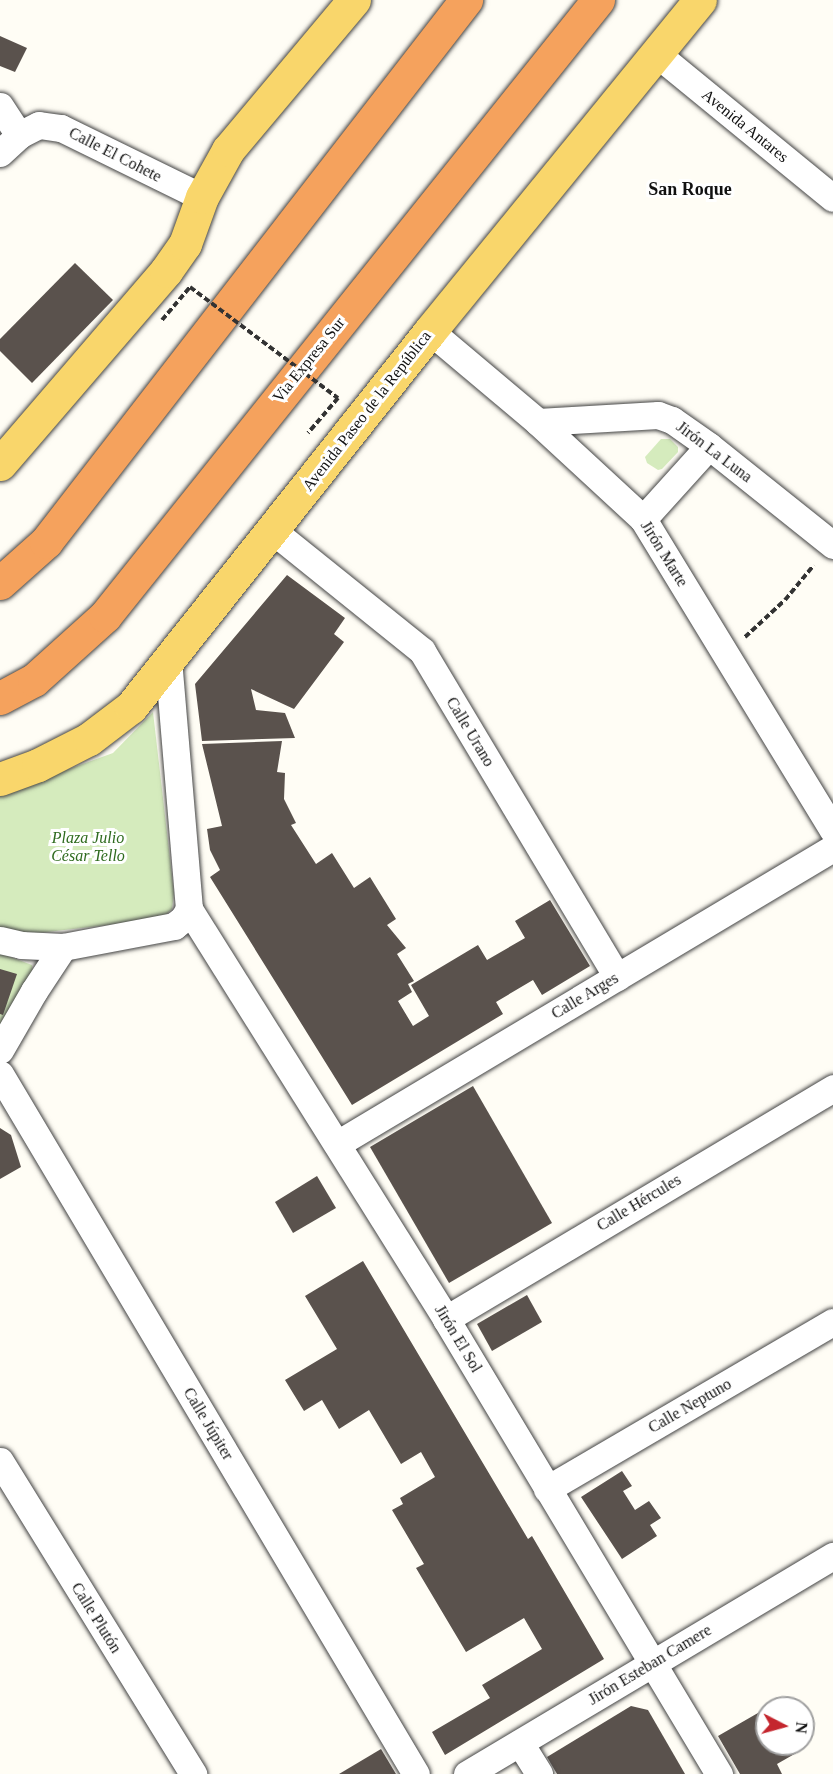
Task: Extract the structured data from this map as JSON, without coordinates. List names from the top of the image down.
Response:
{
  "streets": {
    "highway": ["Via Expresa Sur"],
    "main road": ["Avenida Paseo de la República"],
    "street": [
      "Avenida Antares",
      "Calle El Cohete",
      "Jirón La Luna",
      "Jirón Marte",
      "Calle Urano",
      "Calle Arges",
      "Calle Hércules",
      "Jirón El Sol",
      "Calle Neptuno",
      "Calle Júpiter",
      "Calle Plutón",
      "Jirón Esteban Camere"
    ]
  },
  "crossings": [
    ["Avenida Antares", "Avenida Paseo de la República"],
    ["Avenida Paseo de la República", "Jirón Marte"],
    ["Avenida Paseo de la República", "Calle Urano"],
    ["Jirón La Luna", "Jirón Marte"],
    ["Calle Urano", "Calle Arges"],
    ["Calle Arges", "Jirón El Sol"],
    ["Calle Hércules", "Jirón El Sol"],
    ["Jirón El Sol", "Calle Neptuno"],
    ["Jirón El Sol", "Jirón Esteban Camere"]
  ],
  "districts": ["San Roque"],
  "parks": ["Plaza Julio César Tello"],
  "north": "right"
}
